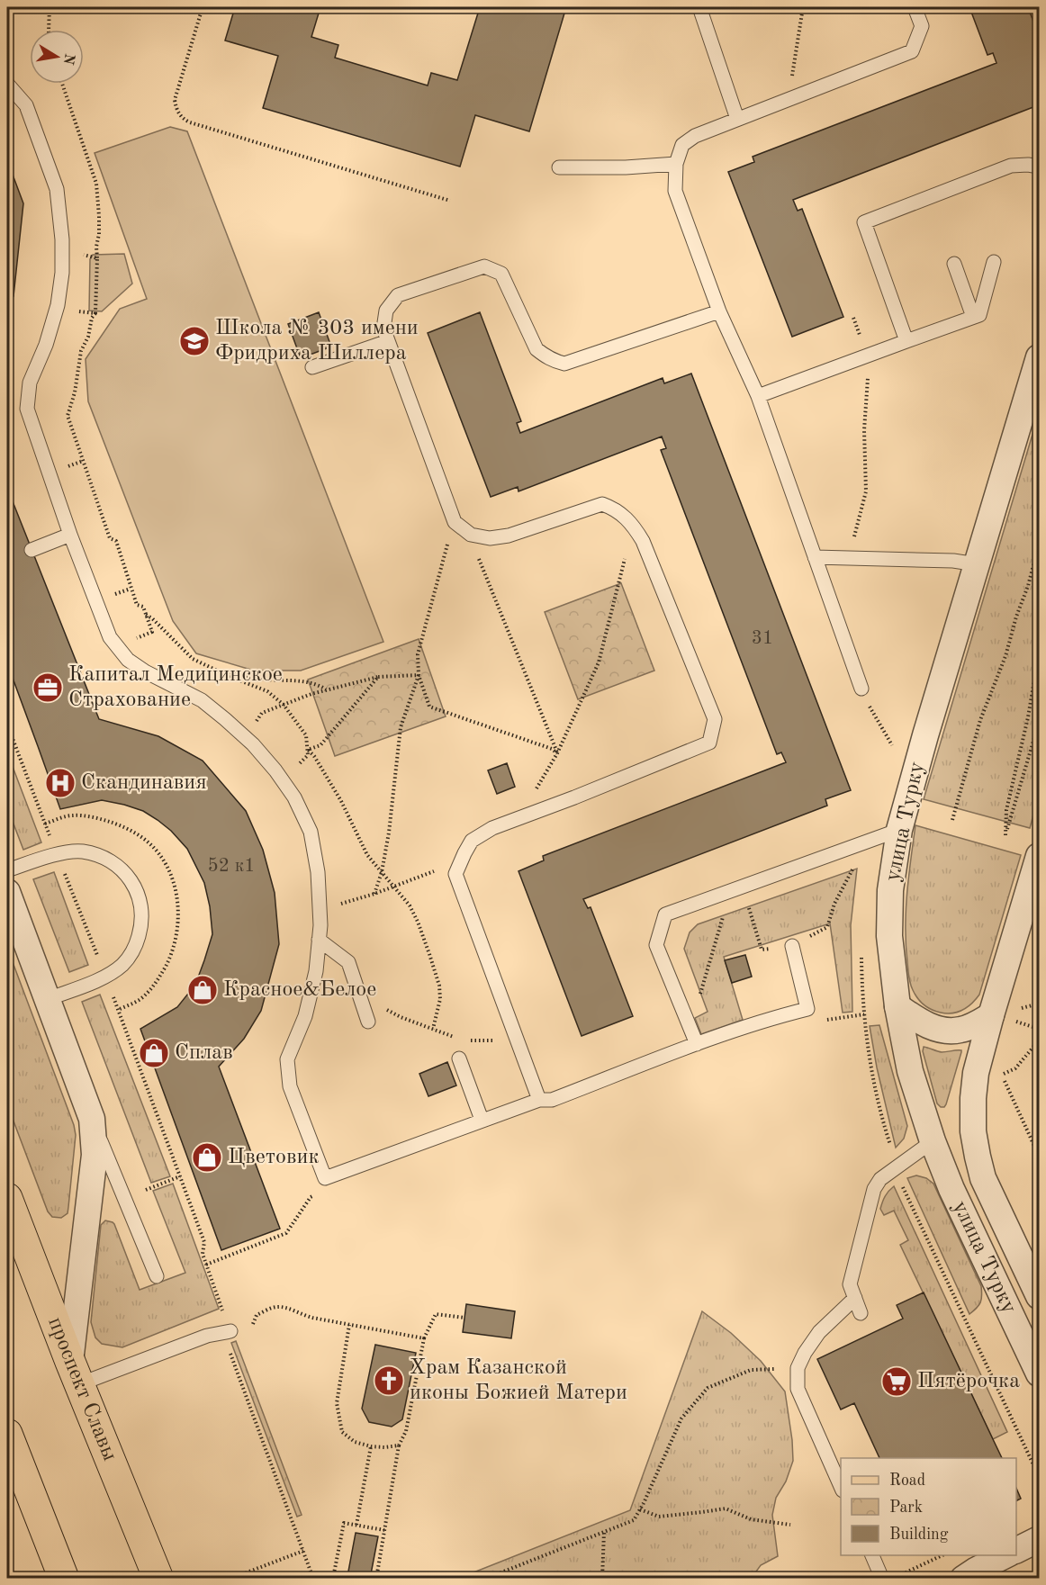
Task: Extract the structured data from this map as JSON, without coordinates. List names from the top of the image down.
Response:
{
  "streets": {
    "main road": ["проспект Славы"],
    "street": ["улица Турку"]
  },
  "places": {
    "school or university": ["Школа № 303 имени Фридриха Шиллера"],
    "office": ["Капитал Медицинское Страхование"],
    "hospital": ["Скандинавия"],
    "shop": ["Красное&Белое", "Сплав", "Цветовик"],
    "church": ["Храм Казанской иконы Божией Матери"],
    "supermarket": ["Пятёрочка"]
  },
  "house_numbers": ["31", "52 к1"],
  "legend": ["Road", "Park", "Building"],
  "north": "right"
}
